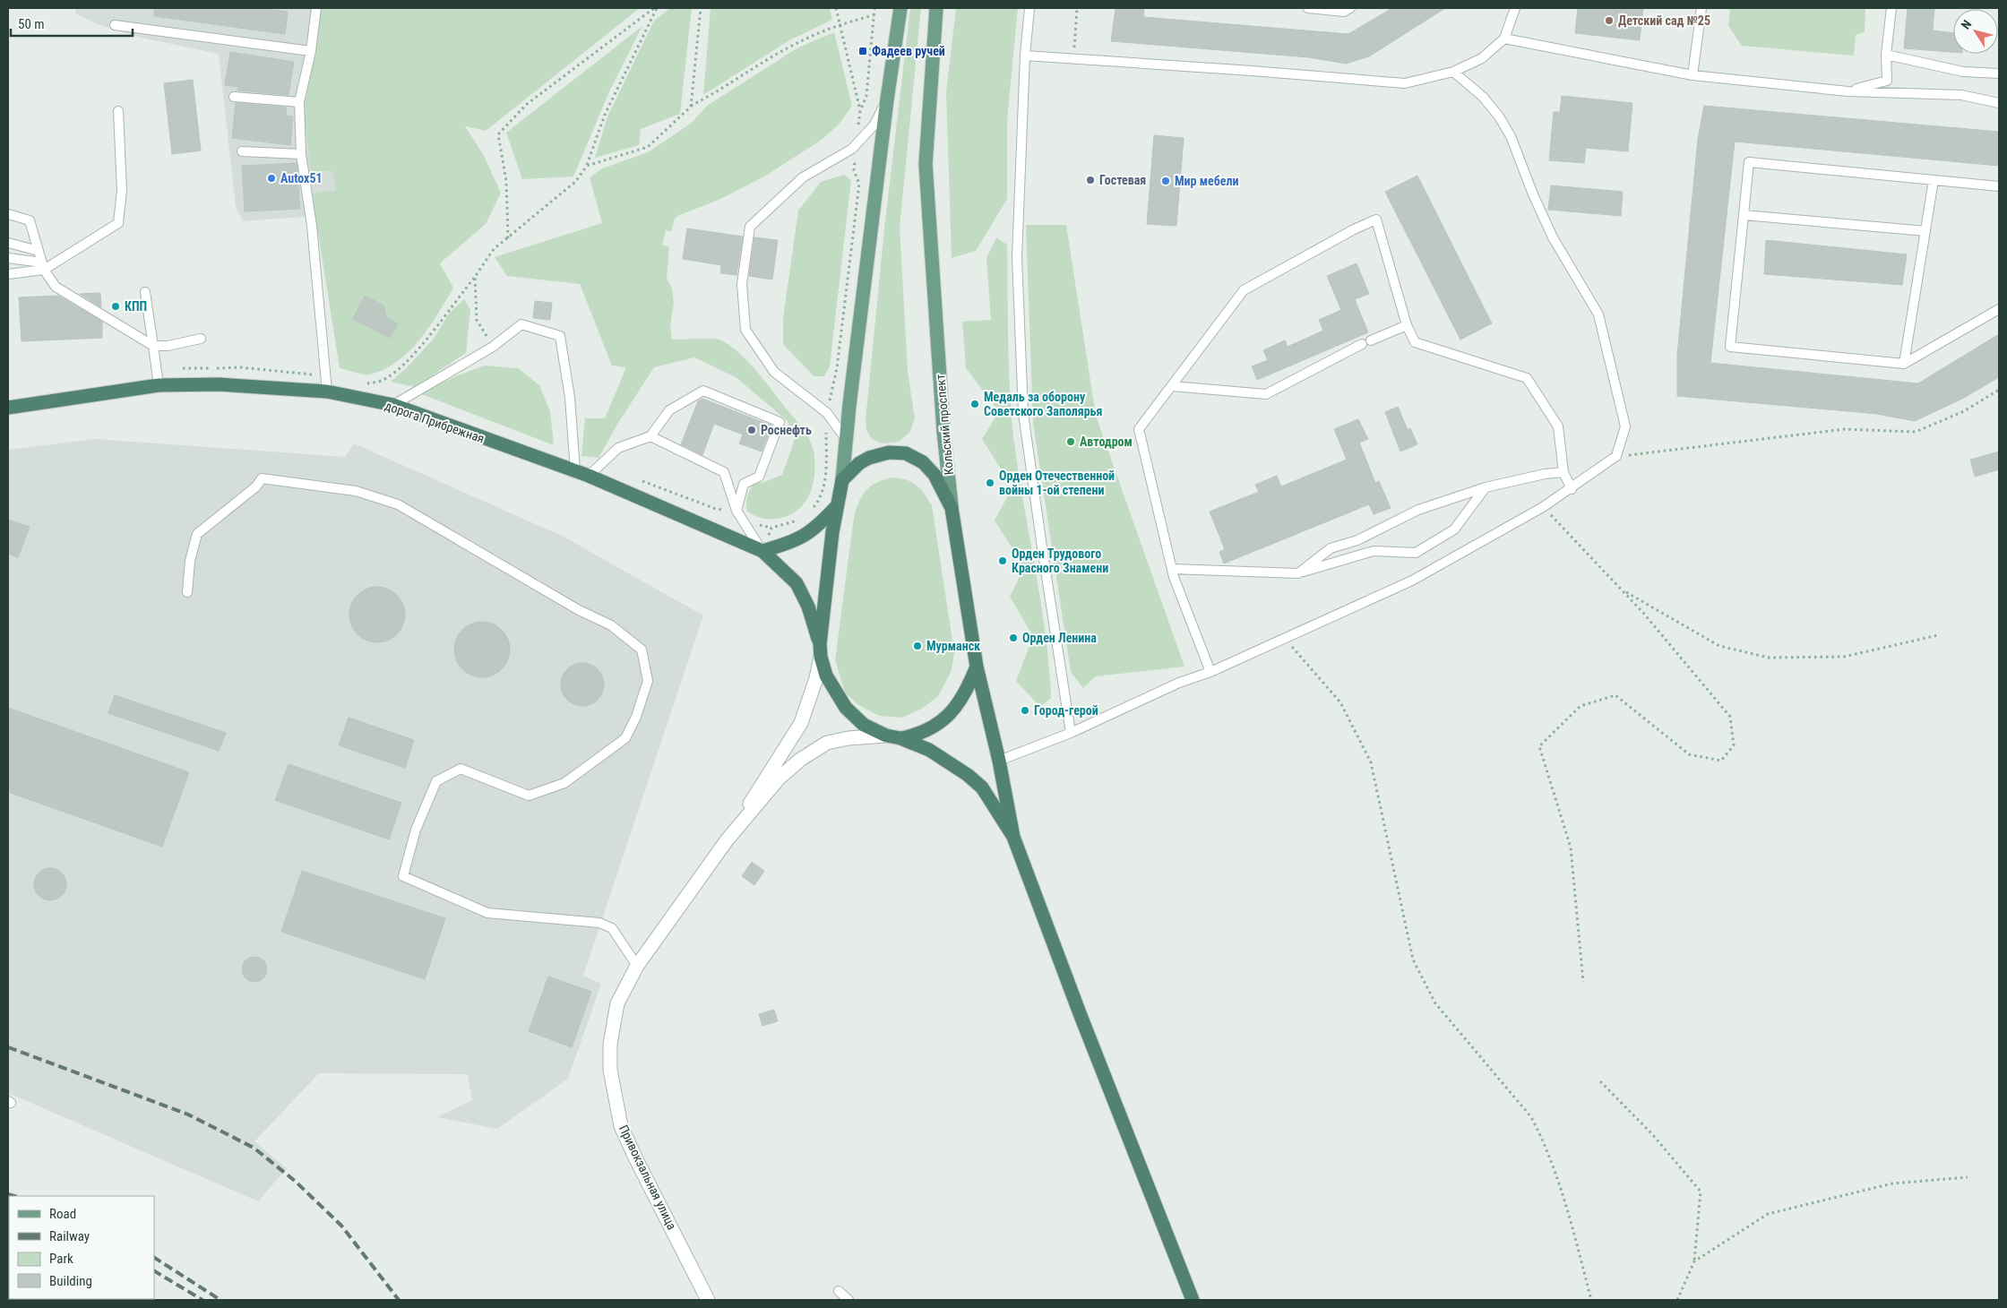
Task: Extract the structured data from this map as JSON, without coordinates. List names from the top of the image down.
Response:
{
  "streets": {
    "highway": ["дорога Прибрежная", "Кольский проспект"],
    "street": ["Привокзальная улица"]
  },
  "places": {
    "other": [
      "Детский сад №25",
      "Autox51",
      "Гостевая",
      "Мир мебели",
      "КПП",
      "Медаль за оборону Советского Заполярья",
      "Роснефть",
      "Автодром",
      "Орден Отечественной войны 1-ой степени",
      "Орден Трудового Красного Знамени",
      "Орден Ленина",
      "Мурманск",
      "Город-герой"
    ],
    "transit": ["Фадеев ручей"]
  },
  "legend": [
    "Road",
    "Railway",
    "Park",
    "Building"
  ],
  "scale_bar": "50 m",
  "north": "top left"
}
